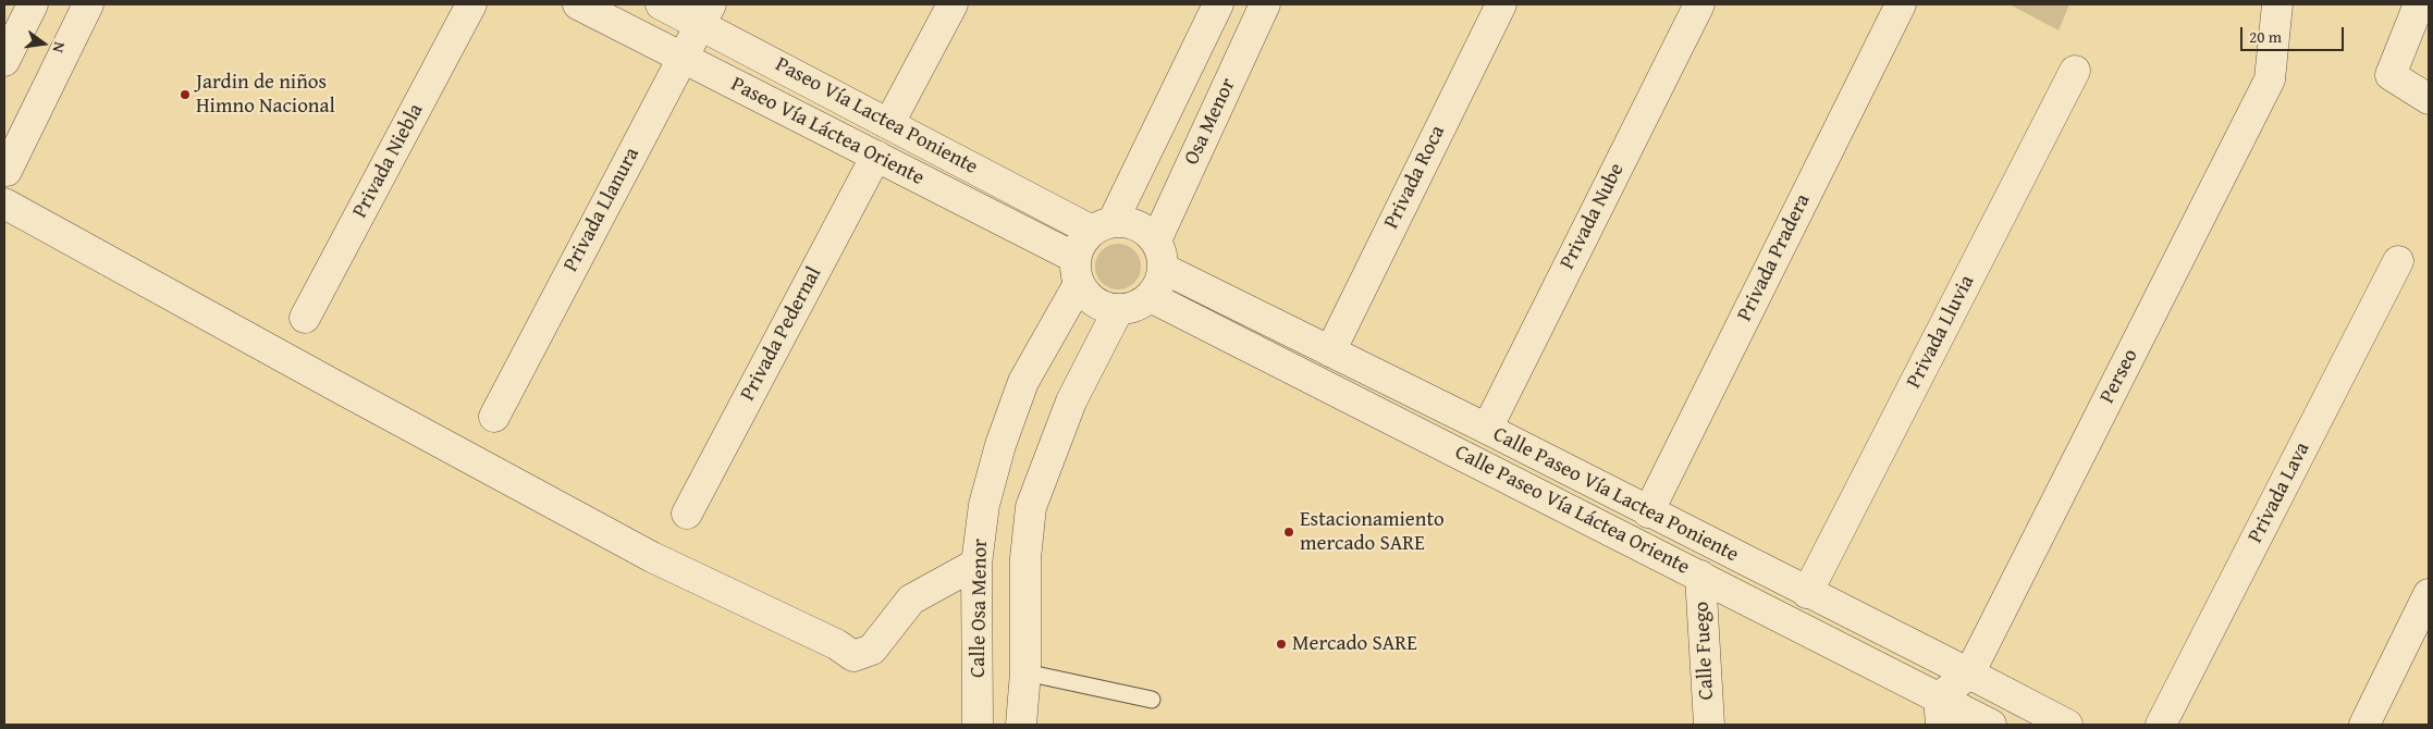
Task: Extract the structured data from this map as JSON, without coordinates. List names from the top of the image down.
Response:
{
  "streets": {
    "street": [
      "Paseo Vía Lactea Poniente",
      "Osa Menor",
      "Paseo Vía Láctea Oriente",
      "Privada Niebla",
      "Privada Roca",
      "Privada Llanura",
      "Privada Nube",
      "Privada Pradera",
      "Privada Lluvia",
      "Privada Pedernal",
      "Perseo",
      "Privada Lava",
      "Calle Paseo Vía Lactea Poniente",
      "Calle Paseo Vía Láctea Oriente",
      "Calle Osa Menor",
      "Calle Fuego"
    ]
  },
  "crossings": [
    ["Paseo Vía Lactea Poniente", "Osa Menor"],
    ["Paseo Vía Lactea Poniente", "Paseo Vía Láctea Oriente"],
    ["Paseo Vía Lactea Poniente", "Privada Llanura"],
    ["Paseo Vía Lactea Poniente", "Calle Paseo Vía Lactea Poniente"],
    ["Paseo Vía Lactea Poniente", "Calle Paseo Vía Láctea Oriente"],
    ["Paseo Vía Lactea Poniente", "Calle Osa Menor"],
    ["Osa Menor", "Paseo Vía Láctea Oriente"],
    ["Osa Menor", "Calle Paseo Vía Lactea Poniente"],
    ["Osa Menor", "Calle Paseo Vía Láctea Oriente"],
    ["Osa Menor", "Calle Osa Menor"],
    ["Paseo Vía Láctea Oriente", "Privada Llanura"],
    ["Paseo Vía Láctea Oriente", "Privada Pedernal"],
    ["Paseo Vía Láctea Oriente", "Calle Paseo Vía Lactea Poniente"],
    ["Paseo Vía Láctea Oriente", "Calle Paseo Vía Láctea Oriente"],
    ["Paseo Vía Láctea Oriente", "Calle Osa Menor"],
    ["Privada Roca", "Calle Paseo Vía Lactea Poniente"],
    ["Privada Nube", "Calle Paseo Vía Lactea Poniente"],
    ["Privada Pradera", "Calle Paseo Vía Lactea Poniente"],
    ["Privada Lluvia", "Calle Paseo Vía Lactea Poniente"],
    ["Perseo", "Calle Paseo Vía Lactea Poniente"],
    ["Calle Paseo Vía Lactea Poniente", "Calle Paseo Vía Láctea Oriente"],
    ["Calle Paseo Vía Lactea Poniente", "Calle Osa Menor"],
    ["Calle Paseo Vía Láctea Oriente", "Calle Osa Menor"],
    ["Calle Paseo Vía Láctea Oriente", "Calle Fuego"]
  ],
  "places": ["Jardin de niños Himno Nacional", "Estacionamiento mercado SARE", "Mercado SARE"],
  "scale_bar": "20 m",
  "north": "right"
}
